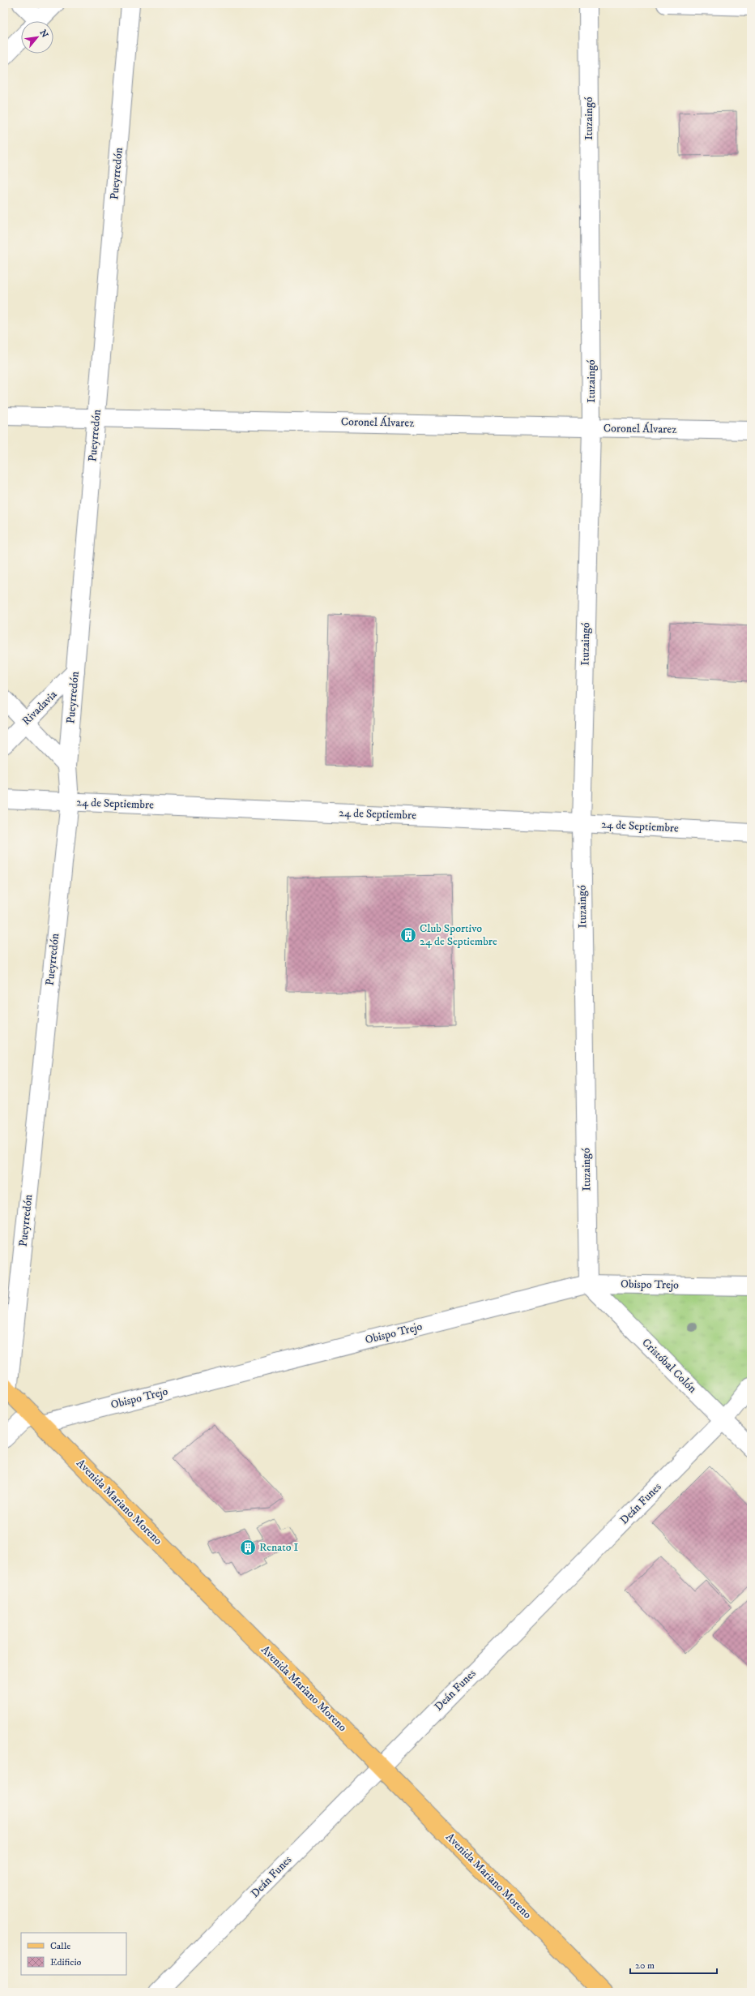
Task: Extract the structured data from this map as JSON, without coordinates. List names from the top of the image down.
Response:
{
  "streets": {
    "main road": ["Avenida Mariano Moreno"],
    "street": [
      "Ituzaingó",
      "Pueyrredón",
      "Coronel Álvarez",
      "Rivadavia",
      "24 de Septiembre",
      "Obispo Trejo",
      "Cristóbal Colón",
      "Deán Funes"
    ]
  },
  "crossings": [
    ["Ituzaingó", "Coronel Álvarez"],
    ["Ituzaingó", "24 de Septiembre"],
    ["Ituzaingó", "Obispo Trejo"],
    ["Ituzaingó", "Cristóbal Colón"],
    ["Pueyrredón", "Coronel Álvarez"],
    ["Pueyrredón", "Rivadavia"],
    ["Pueyrredón", "24 de Septiembre"],
    ["Pueyrredón", "Avenida Mariano Moreno"],
    ["Obispo Trejo", "Cristóbal Colón"],
    ["Obispo Trejo", "Avenida Mariano Moreno"],
    ["Cristóbal Colón", "Deán Funes"],
    ["Avenida Mariano Moreno", "Deán Funes"]
  ],
  "places": {
    "building": ["Club Sportivo 24 de Septiembre", "Renato I"]
  },
  "legend": ["Calle", "Edificio"],
  "scale_bar": "20 m",
  "north": "top right"
}
